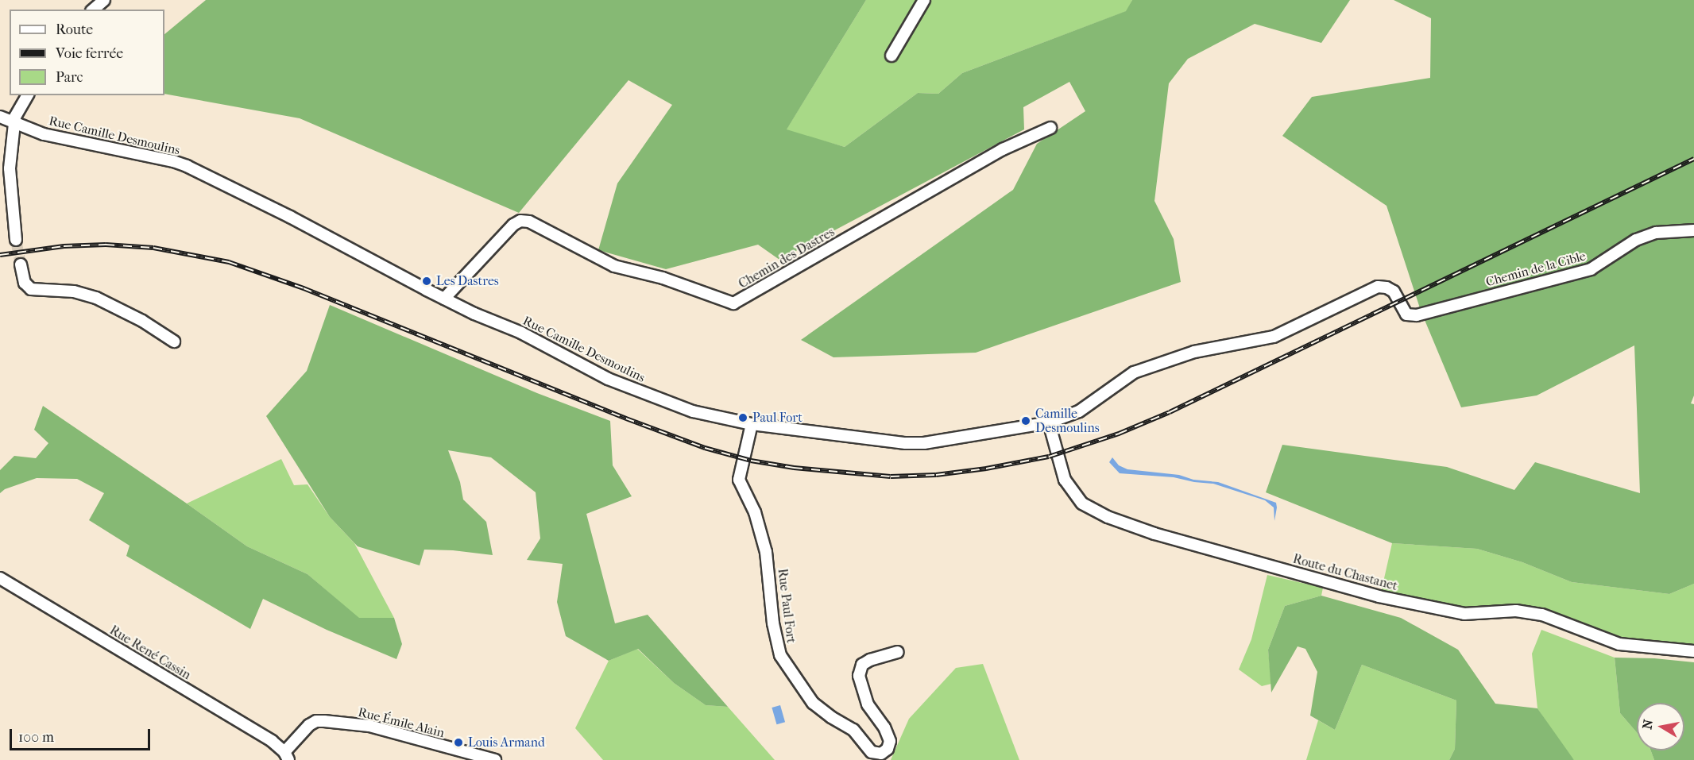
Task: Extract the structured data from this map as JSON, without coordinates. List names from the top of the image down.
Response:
{
  "streets": {
    "street": [
      "Rue Camille Desmoulins",
      "Chemin des Dastres",
      "Chemin de la Cible",
      "Route du Chastanet",
      "Rue Paul Fort",
      "Rue René Cassin",
      "Rue Émile Alain"
    ]
  },
  "crossings": [
    ["Rue Camille Desmoulins", "Chemin des Dastres"],
    ["Rue Camille Desmoulins", "Chemin de la Cible"],
    ["Rue Camille Desmoulins", "Route du Chastanet"],
    ["Rue Camille Desmoulins", "Rue Paul Fort"],
    ["Rue René Cassin", "Rue Émile Alain"]
  ],
  "places": [
    "Les Dastres",
    "Paul Fort",
    "Camille Desmoulins",
    "Louis Armand"
  ],
  "legend": ["Route", "Voie ferrée", "Parc"],
  "scale_bar": "100 m",
  "north": "left"
}
